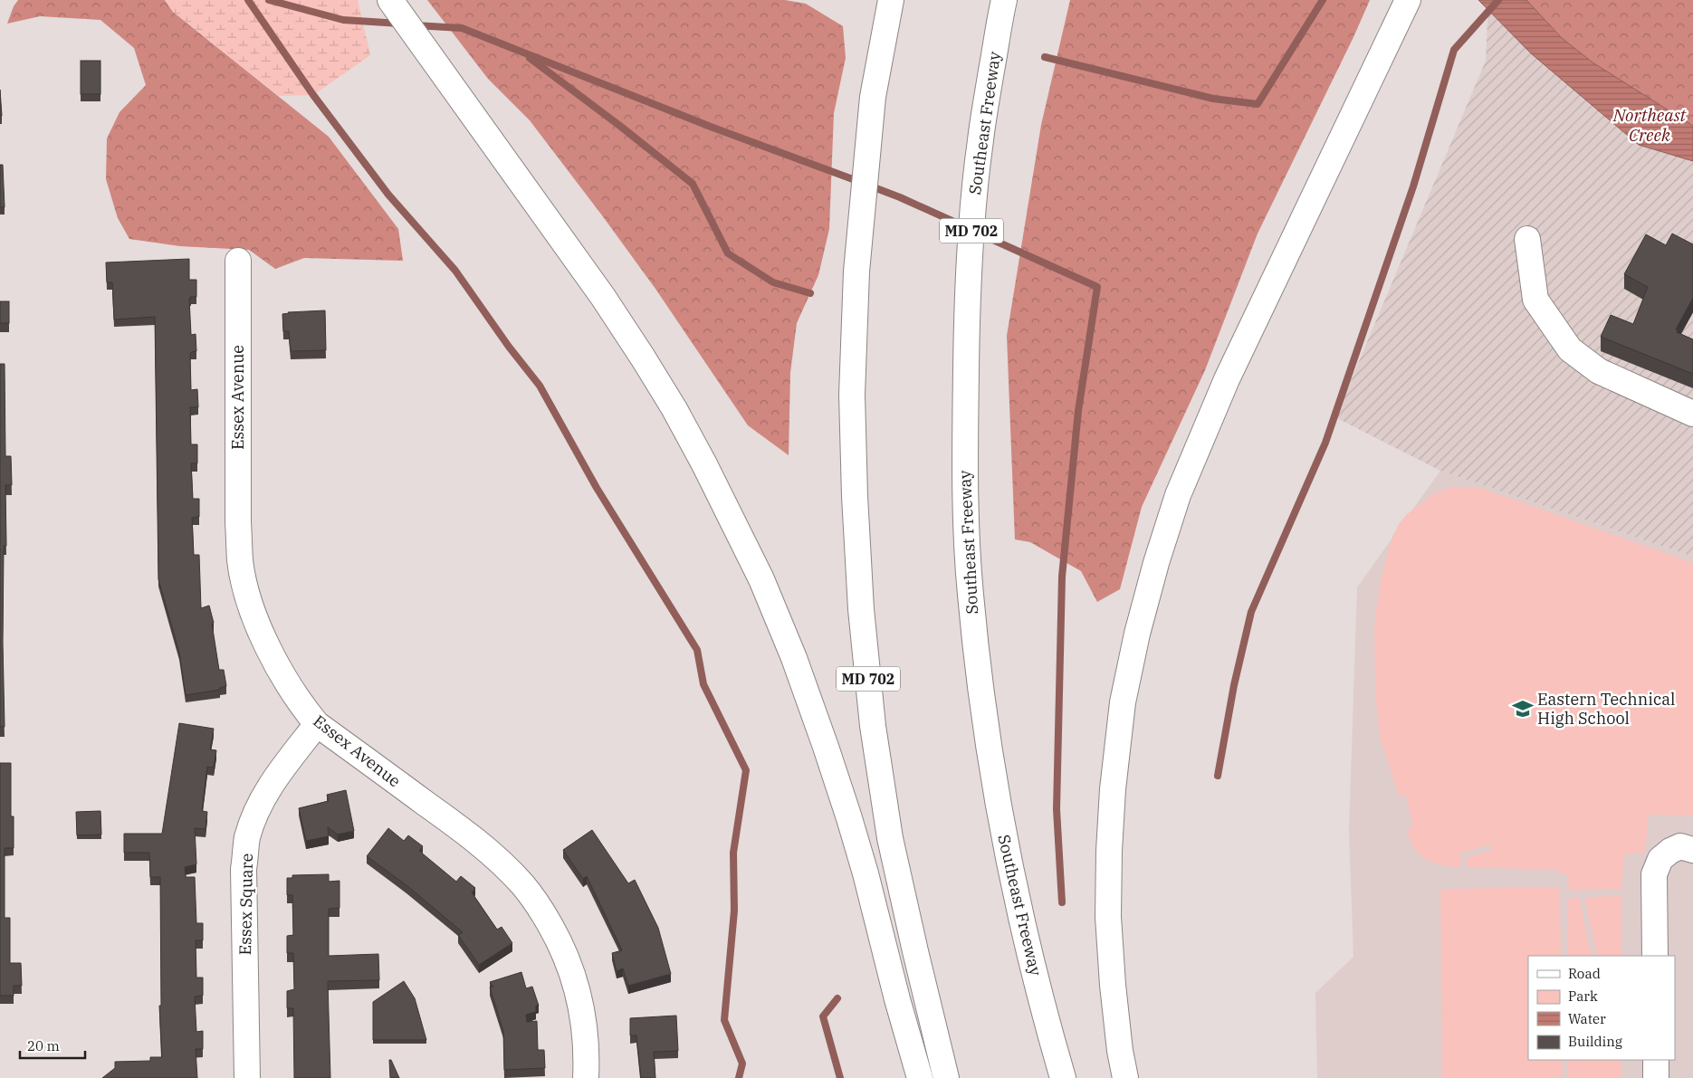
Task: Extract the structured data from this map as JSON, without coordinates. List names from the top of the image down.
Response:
{
  "streets": {
    "main road": [
      "Southeast Freeway",
      "MD 702",
      "Essex Avenue",
      "Essex Square"
    ]
  },
  "crossings": [
    ["Essex Avenue", "Essex Square"]
  ],
  "water": ["Northeast Creek"],
  "places": {
    "school or university": ["Eastern Technical High School"]
  },
  "legend": [
    "Road",
    "Park",
    "Water",
    "Building"
  ],
  "scale_bar": "20 m"
}
